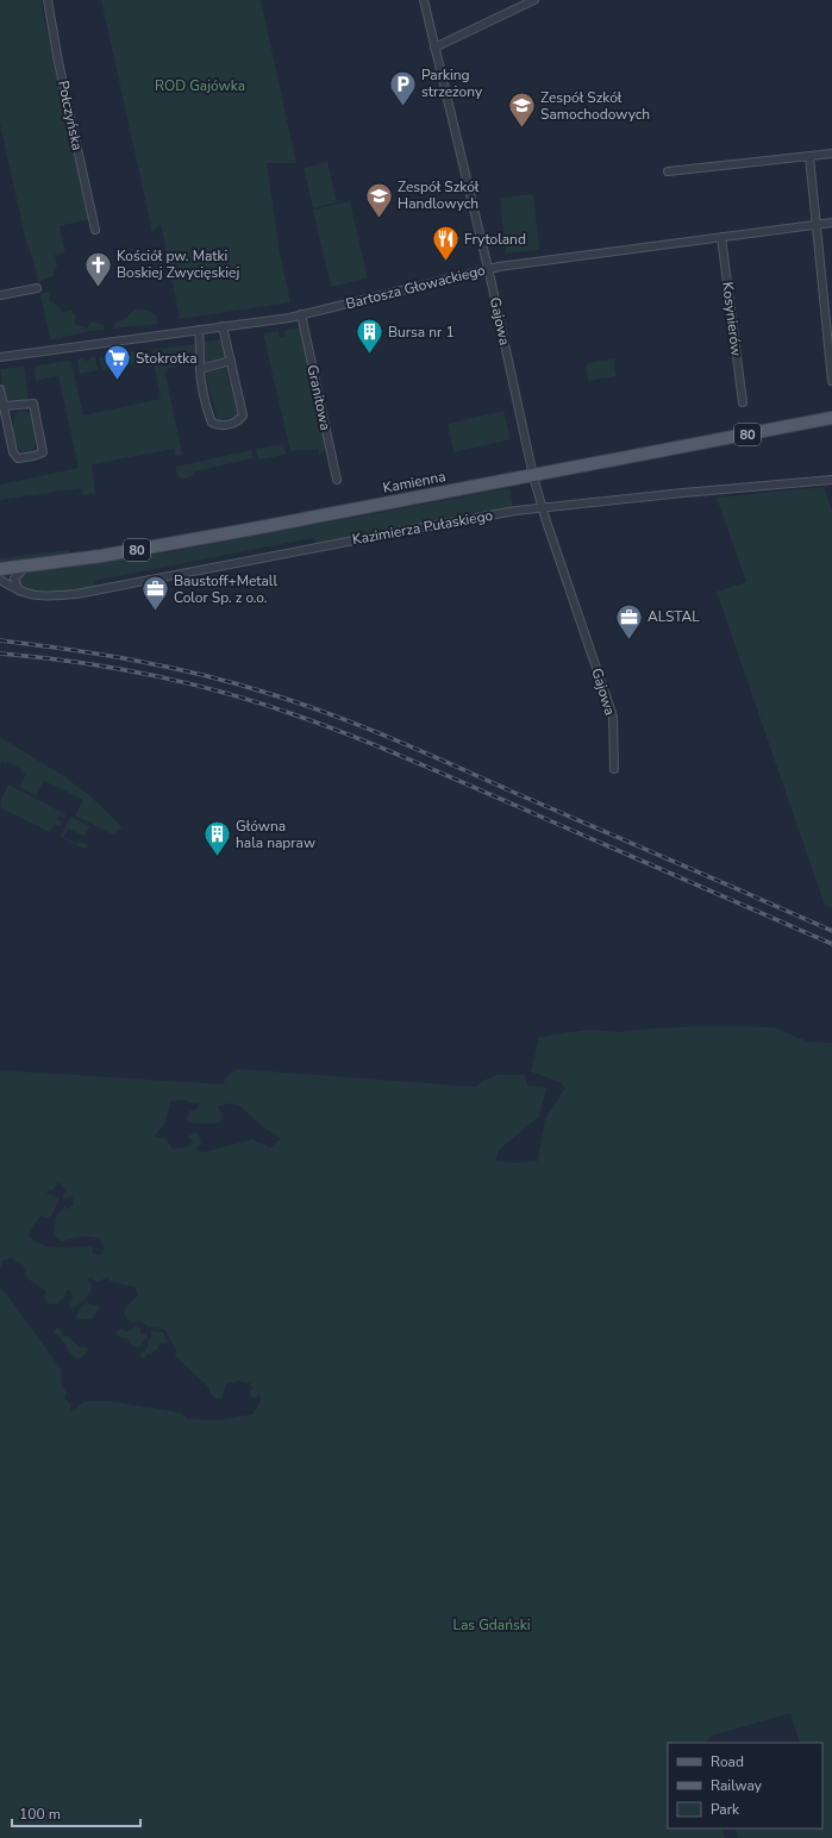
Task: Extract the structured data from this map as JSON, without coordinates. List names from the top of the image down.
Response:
{
  "streets": {
    "main road": ["80", "Kamienna"],
    "street": [
      "Połczyńska",
      "Bartosza Głowackiego",
      "Kosynierów",
      "Gajowa",
      "Granitowa",
      "Kazimierza Pułaskiego"
    ]
  },
  "crossings": [
    ["Bartosza Głowackiego", "Kosynierów"],
    ["Bartosza Głowackiego", "Gajowa"],
    ["Bartosza Głowackiego", "Granitowa"],
    ["Gajowa", "Kamienna"],
    ["Gajowa", "Kazimierza Pułaskiego"]
  ],
  "parks": ["ROD Gajówka", "Las Gdański"],
  "places": {
    "parking": ["Parking strzeżony"],
    "school or university": ["Zespół Szkół Samochodowych", "Zespół Szkół Handlowych"],
    "restaurant": ["Frytoland"],
    "church": ["Kościół pw. Matki Boskiej Zwycięskiej"],
    "building": ["Bursa nr 1", "Główna hala napraw"],
    "supermarket": ["Stokrotka"],
    "office": ["Baustoff+Metall Color Sp. z o.o.", "ALSTAL"]
  },
  "legend": ["Road", "Railway", "Park"],
  "scale_bar": "100 m"
}
